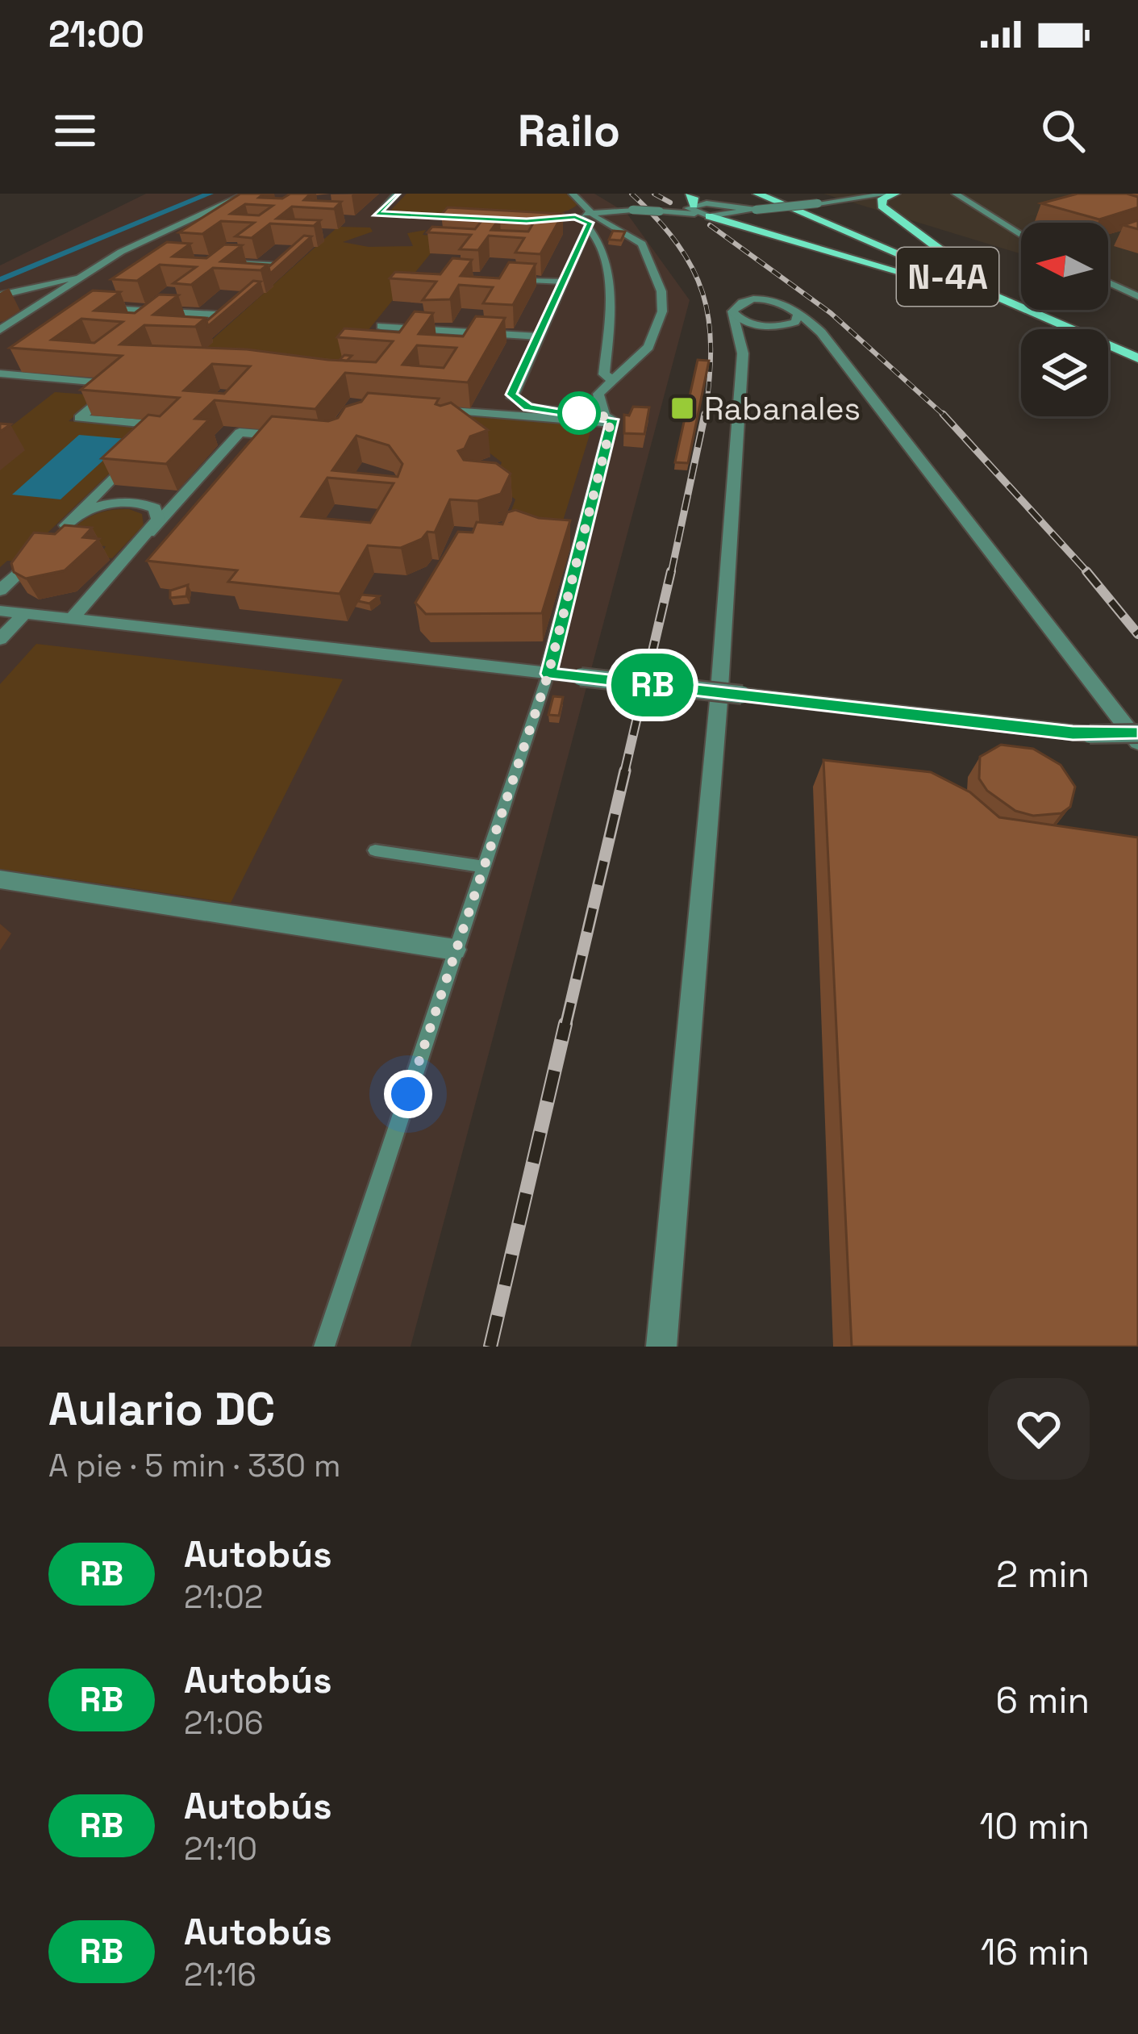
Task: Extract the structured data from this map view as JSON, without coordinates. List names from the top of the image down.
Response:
{
  "streets": {
    "main road": ["N-4A"]
  },
  "places": {
    "transit": ["Rabanales"]
  },
  "lines": ["bus line RB"],
  "north": "left",
  "page": {
    "status": "21:00",
    "header": "Railo",
    "on_map": "RB",
    "heading": ["Aulario DC", "A pie · 5 min · 330 m"],
    "list": [
      {
        "mark": "RB",
        "name": "Autobús",
        "note": "21:02",
        "value": "2 min"
      },
      {
        "mark": "RB",
        "name": "Autobús",
        "note": "21:06",
        "value": "6 min"
      },
      {
        "mark": "RB",
        "name": "Autobús",
        "note": "21:10",
        "value": "10 min"
      },
      {
        "mark": "RB",
        "name": "Autobús",
        "note": "21:16",
        "value": "16 min"
      }
    ]
  }
}
